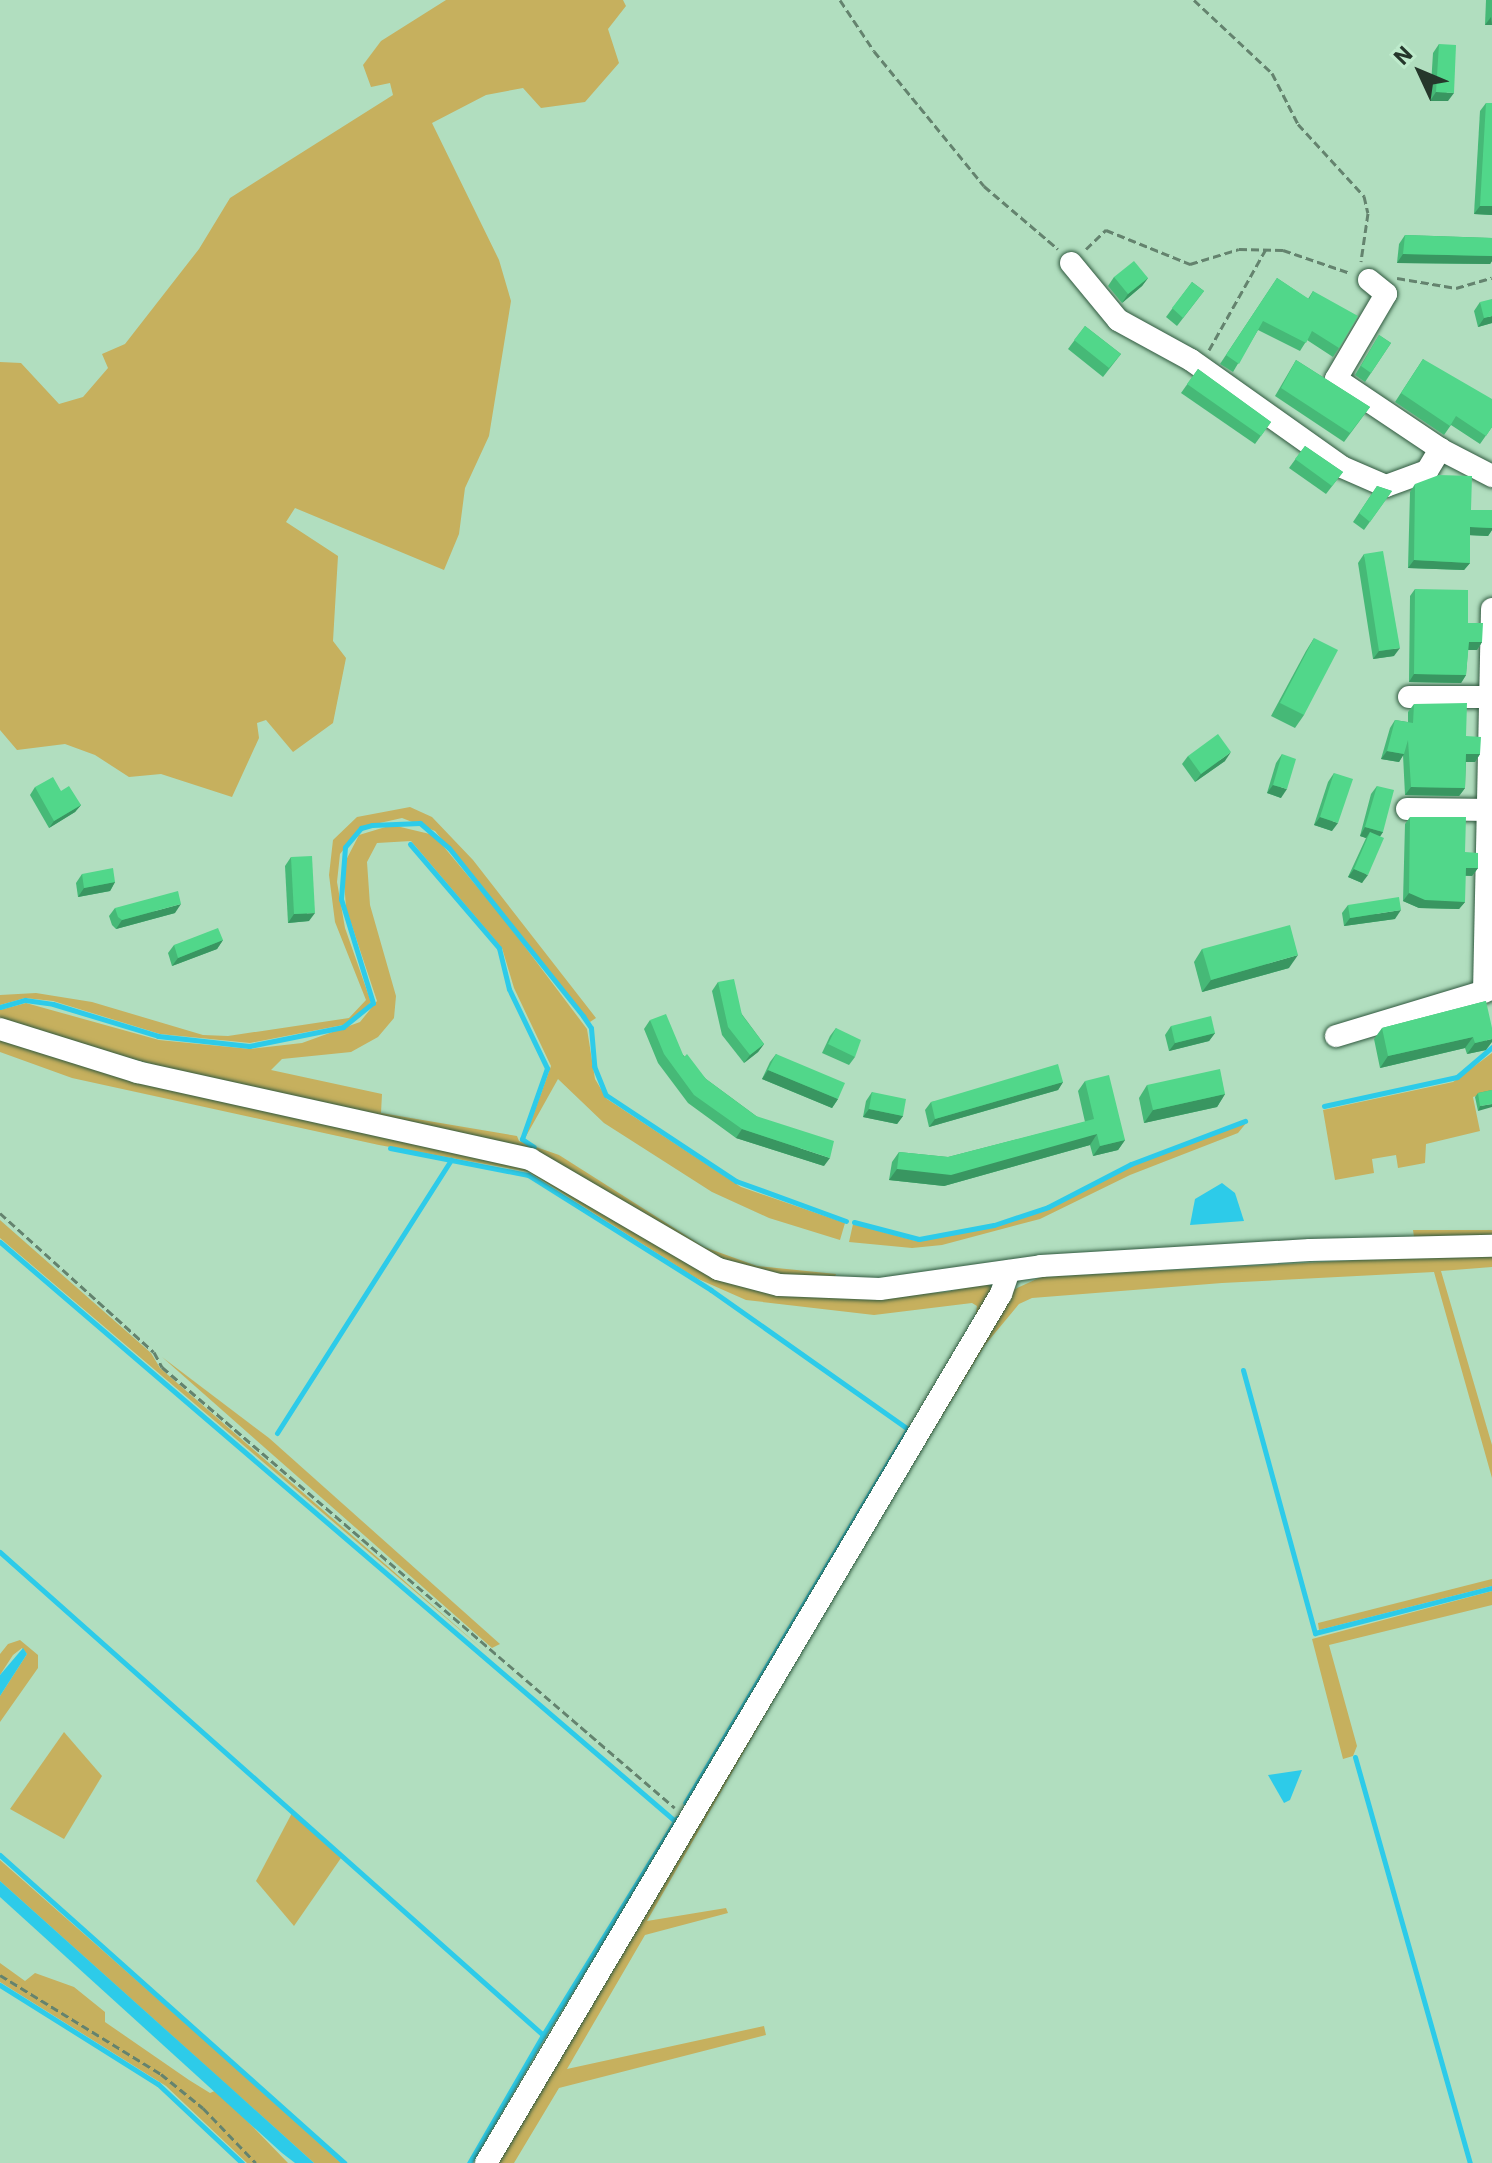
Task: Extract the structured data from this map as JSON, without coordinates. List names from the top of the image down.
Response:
{
  "north": "top left"
}
